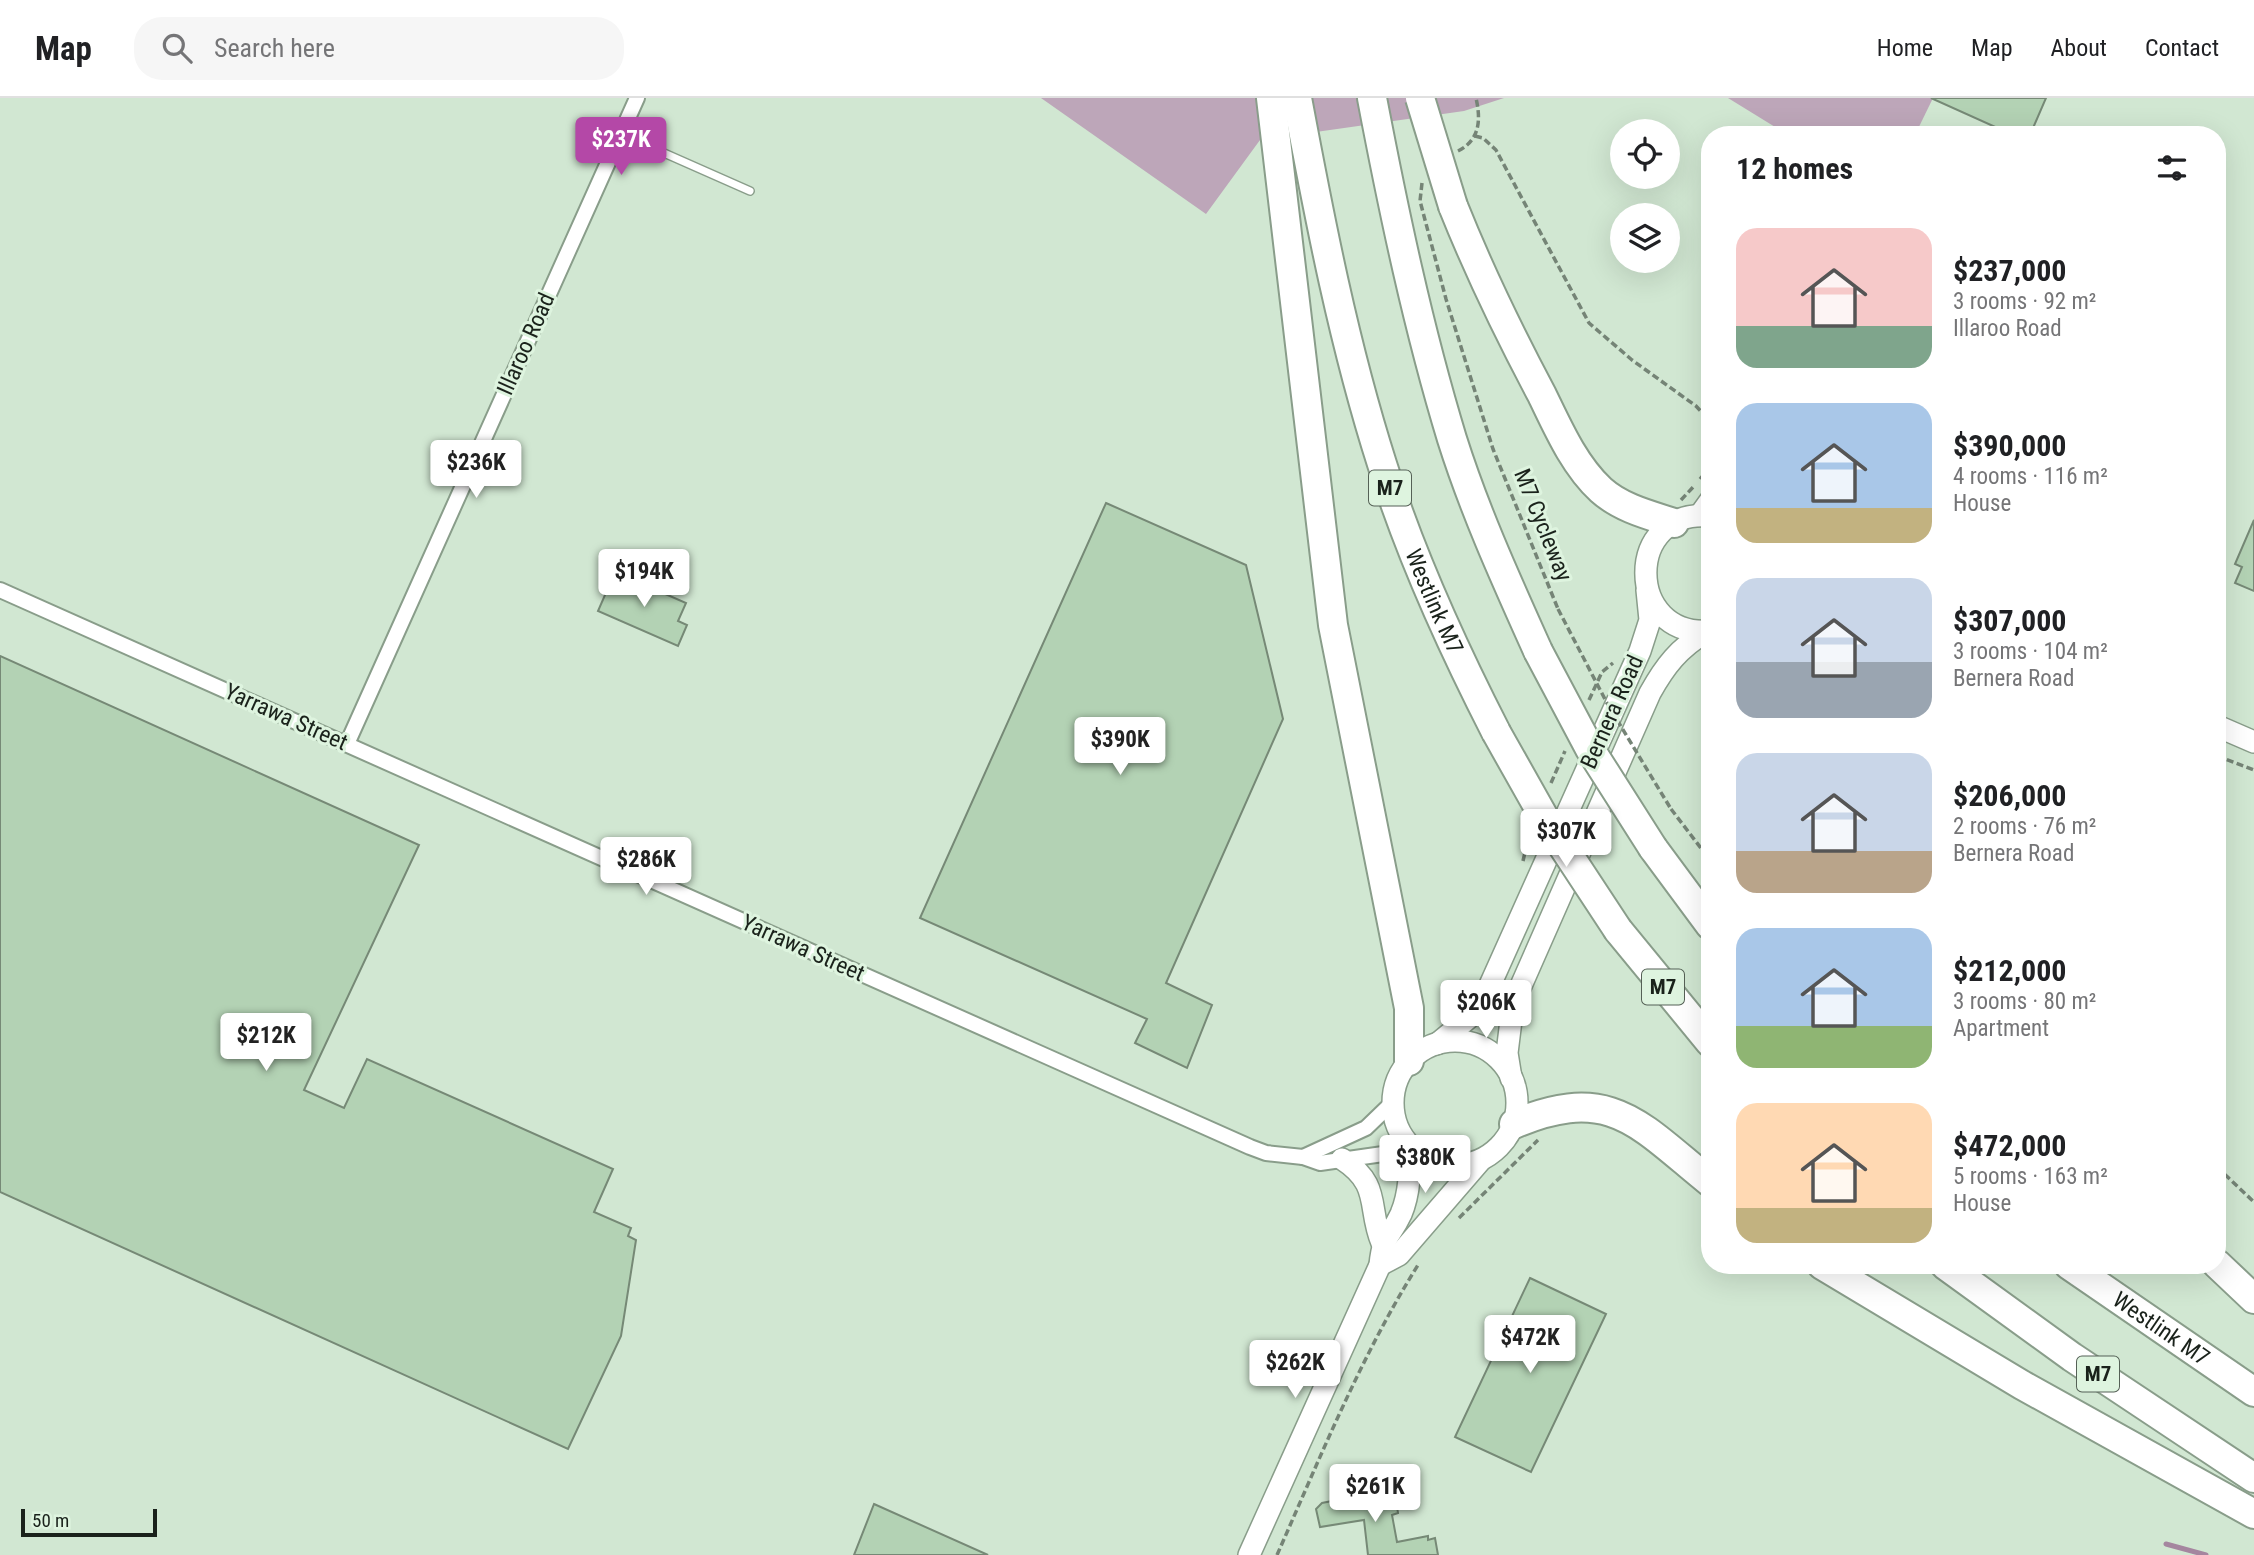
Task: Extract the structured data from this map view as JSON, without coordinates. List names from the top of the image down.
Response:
{
  "streets": {
    "highway": ["M7", "Westlink M7"],
    "main road": ["Bernera Road"],
    "street": ["Illaroo Road", "Yarrawa Street"],
    "path": ["M7 Cycleway"]
  },
  "crossings": [
    ["Illaroo Road", "Yarrawa Street"],
    ["Bernera Road", "Yarrawa Street"]
  ],
  "scale_bar": "50 m",
  "page": {
    "header": "Map",
    "search": "Search here",
    "nav": [
      "Home",
      "Map",
      "About",
      "Contact"
    ],
    "price": [
      "$237K",
      "$236K",
      "$194K",
      "$390K",
      "$307K",
      "$286K",
      "$206K",
      "$212K",
      "$380K",
      "$472K",
      "$262K",
      "$261K"
    ],
    "heading": "12 homes",
    "list": [
      {
        "name": "$237,000",
        "note": "3 rooms · 92 m² · Illaroo Road"
      },
      {
        "name": "$390,000",
        "note": "4 rooms · 116 m² · House"
      },
      {
        "name": "$307,000",
        "note": "3 rooms · 104 m² · Bernera Road"
      },
      {
        "name": "$206,000",
        "note": "2 rooms · 76 m² · Bernera Road"
      },
      {
        "name": "$212,000",
        "note": "3 rooms · 80 m² · Apartment"
      },
      {
        "name": "$472,000",
        "note": "5 rooms · 163 m² · House"
      }
    ],
    "scale": "50 m"
  }
}
